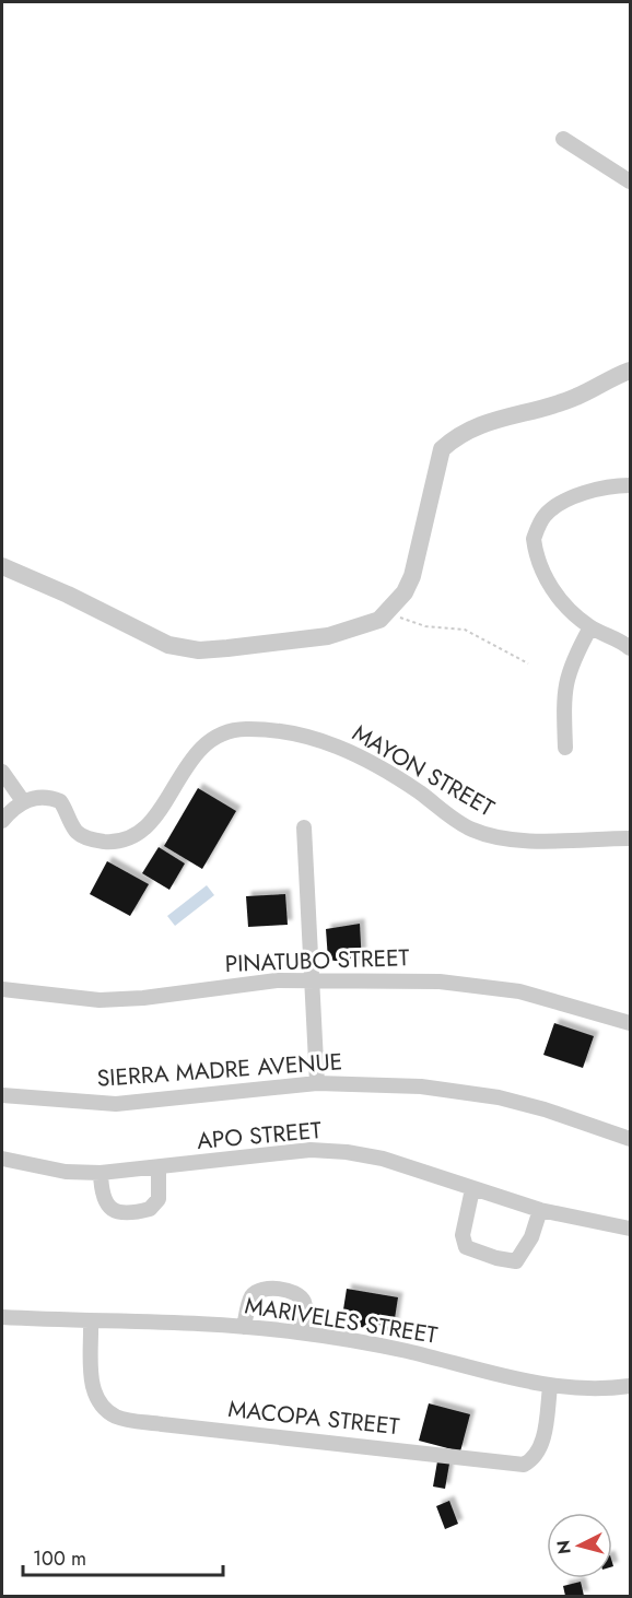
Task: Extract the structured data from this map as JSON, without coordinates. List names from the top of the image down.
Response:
{
  "streets": {
    "street": [
      "MAYON STREET",
      "PINATUBO STREET",
      "SIERRA MADRE AVENUE",
      "APO STREET",
      "MARIVELES STREET",
      "MACOPA STREET"
    ]
  },
  "crossings": [
    ["MARIVELES STREET", "MACOPA STREET"]
  ],
  "scale_bar": "100 m",
  "north": "left"
}
